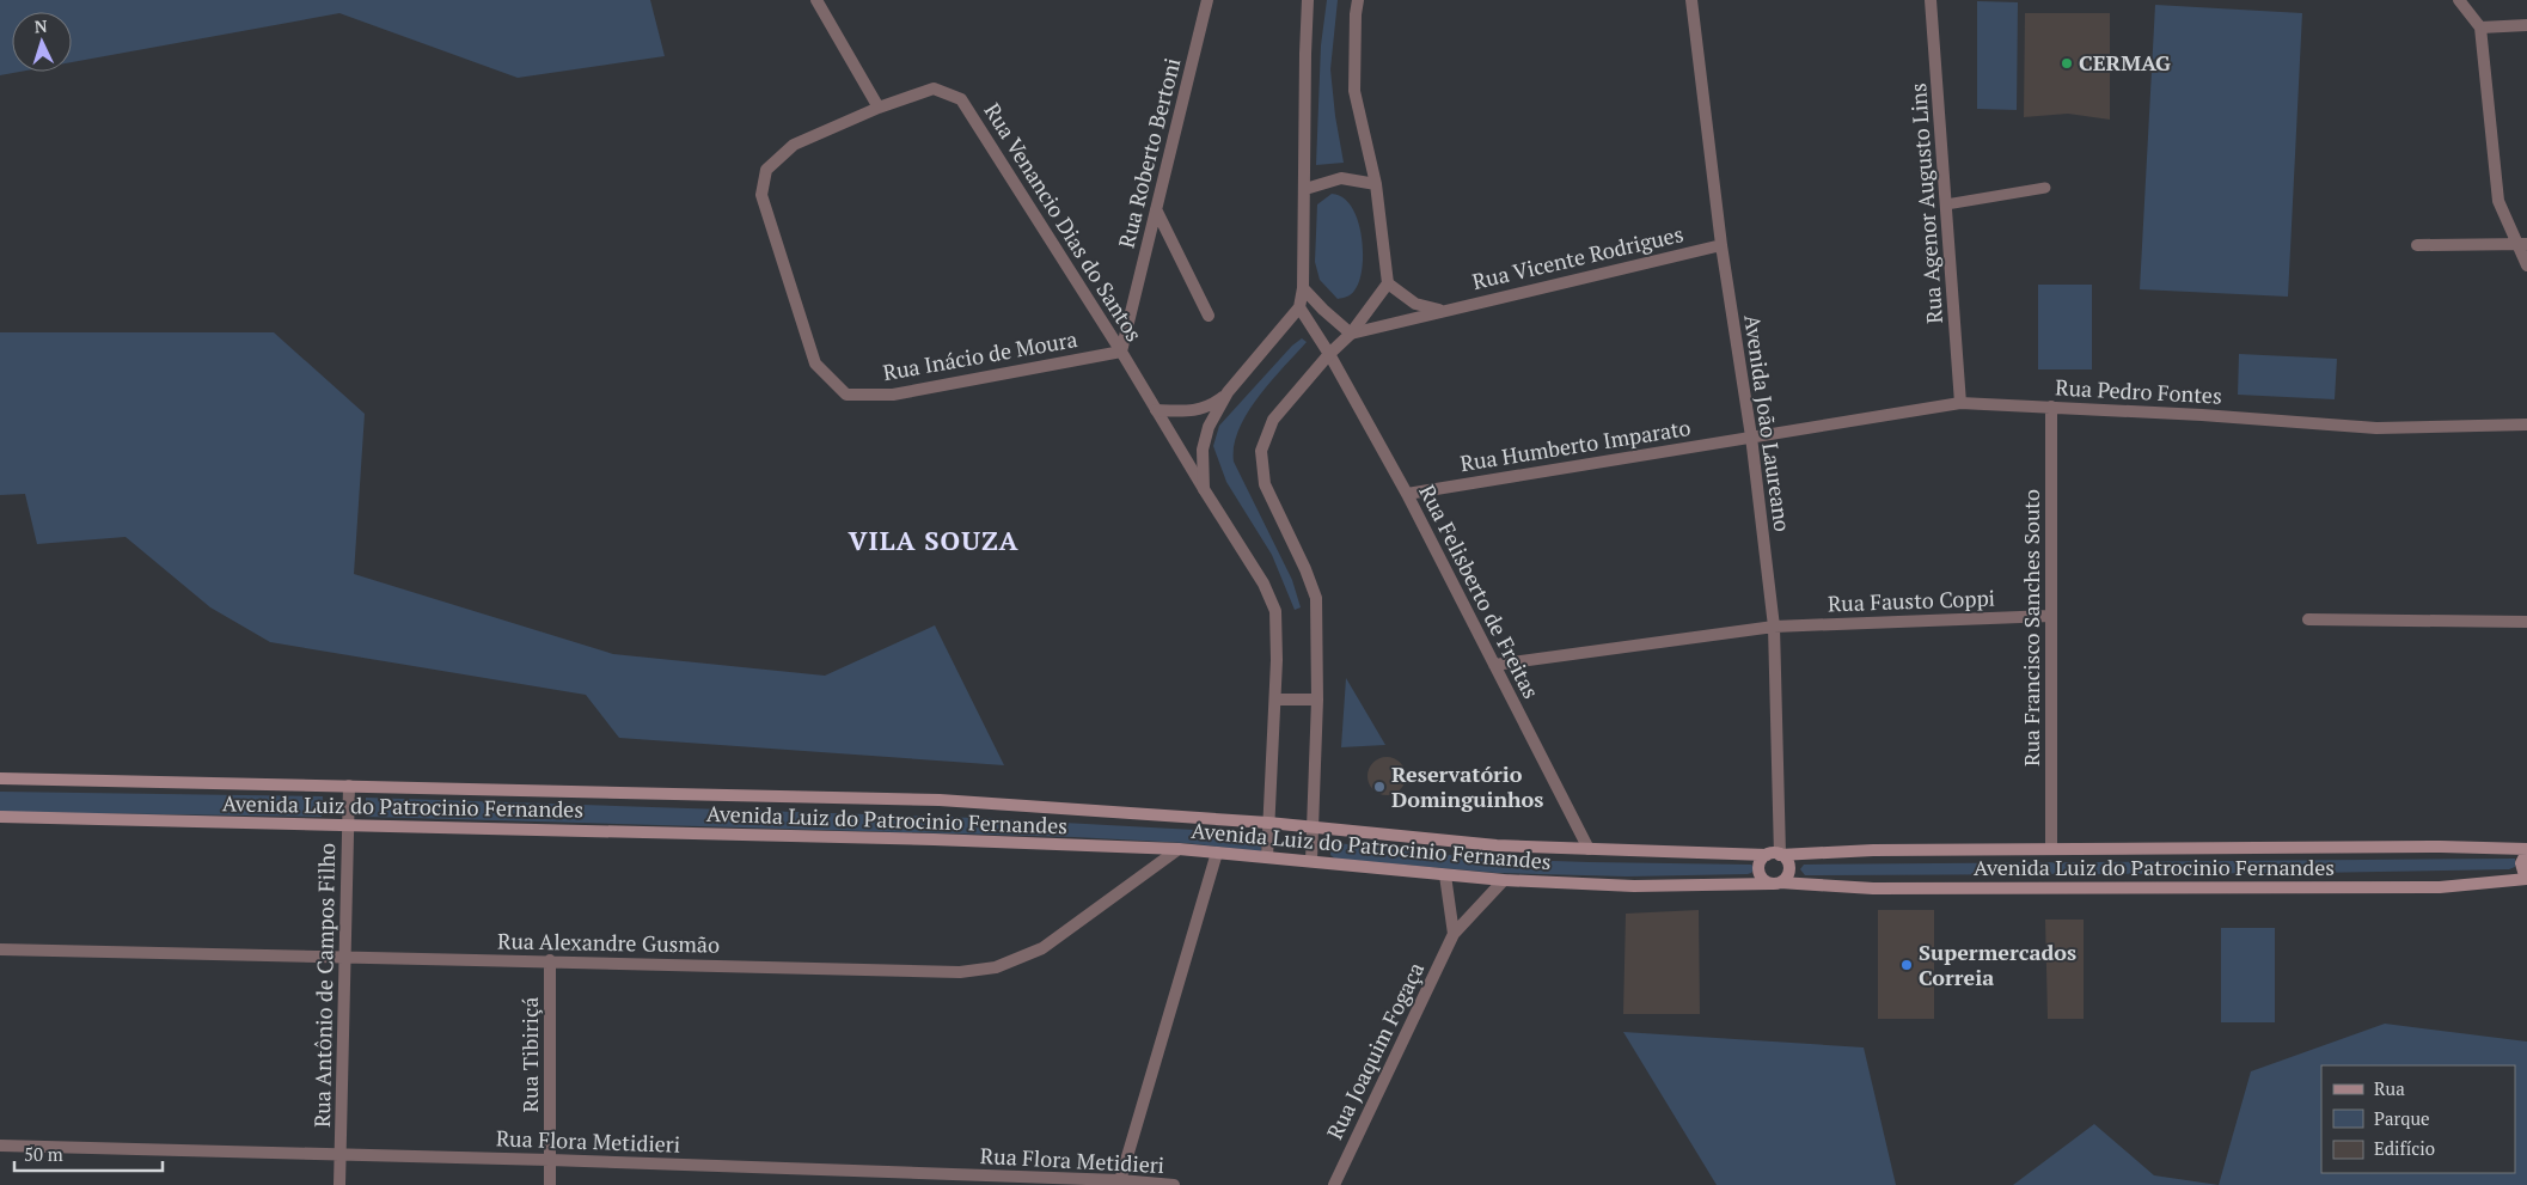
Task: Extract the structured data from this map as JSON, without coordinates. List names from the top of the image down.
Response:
{
  "streets": {
    "main road": ["Avenida Luiz do Patrocinio Fernandes"],
    "street": [
      "Rua Roberto Bertoni",
      "Rua Agenor Augusto Lins",
      "Rua Venancio Dias do Santos",
      "Rua Vicente Rodrigues",
      "Rua Inácio de Moura",
      "Rua Pedro Fontes",
      "Avenida João Laureano",
      "Rua Humberto Imparato",
      "Rua Felisberto de Freitas",
      "Rua Fausto Coppi",
      "Rua Francisco Sanches Souto",
      "Rua Alexandre Gusmão",
      "Rua Antônio de Campos Filho",
      "Rua Joaquim Fogaça",
      "Rua Tibiriçá",
      "Rua Flora Metidieri"
    ]
  },
  "crossings": [
    ["Rua Roberto Bertoni", "Rua Venancio Dias do Santos"],
    ["Rua Roberto Bertoni", "Rua Inácio de Moura"],
    ["Rua Agenor Augusto Lins", "Rua Pedro Fontes"],
    ["Rua Venancio Dias do Santos", "Rua Inácio de Moura"],
    ["Rua Venancio Dias do Santos", "Avenida Luiz do Patrocinio Fernandes"],
    ["Rua Vicente Rodrigues", "Avenida João Laureano"],
    ["Rua Pedro Fontes", "Avenida João Laureano"],
    ["Rua Pedro Fontes", "Rua Humberto Imparato"],
    ["Rua Pedro Fontes", "Rua Francisco Sanches Souto"],
    ["Avenida João Laureano", "Rua Humberto Imparato"],
    ["Avenida João Laureano", "Rua Fausto Coppi"],
    ["Avenida João Laureano", "Avenida Luiz do Patrocinio Fernandes"],
    ["Rua Humberto Imparato", "Rua Felisberto de Freitas"],
    ["Rua Felisberto de Freitas", "Rua Fausto Coppi"],
    ["Rua Felisberto de Freitas", "Avenida Luiz do Patrocinio Fernandes"],
    ["Rua Fausto Coppi", "Rua Francisco Sanches Souto"],
    ["Rua Francisco Sanches Souto", "Avenida Luiz do Patrocinio Fernandes"],
    ["Avenida Luiz do Patrocinio Fernandes", "Rua Alexandre Gusmão"],
    ["Avenida Luiz do Patrocinio Fernandes", "Rua Antônio de Campos Filho"],
    ["Avenida Luiz do Patrocinio Fernandes", "Rua Joaquim Fogaça"],
    ["Rua Alexandre Gusmão", "Rua Antônio de Campos Filho"],
    ["Rua Alexandre Gusmão", "Rua Tibiriçá"],
    ["Rua Antônio de Campos Filho", "Rua Flora Metidieri"],
    ["Rua Tibiriçá", "Rua Flora Metidieri"]
  ],
  "districts": ["VILA SOUZA"],
  "places": ["CERMAG", "Reservatório Dominguinhos", "Supermercados Correia"],
  "legend": ["Rua", "Parque", "Edifício"],
  "scale_bar": "50 m",
  "north": "top"
}
